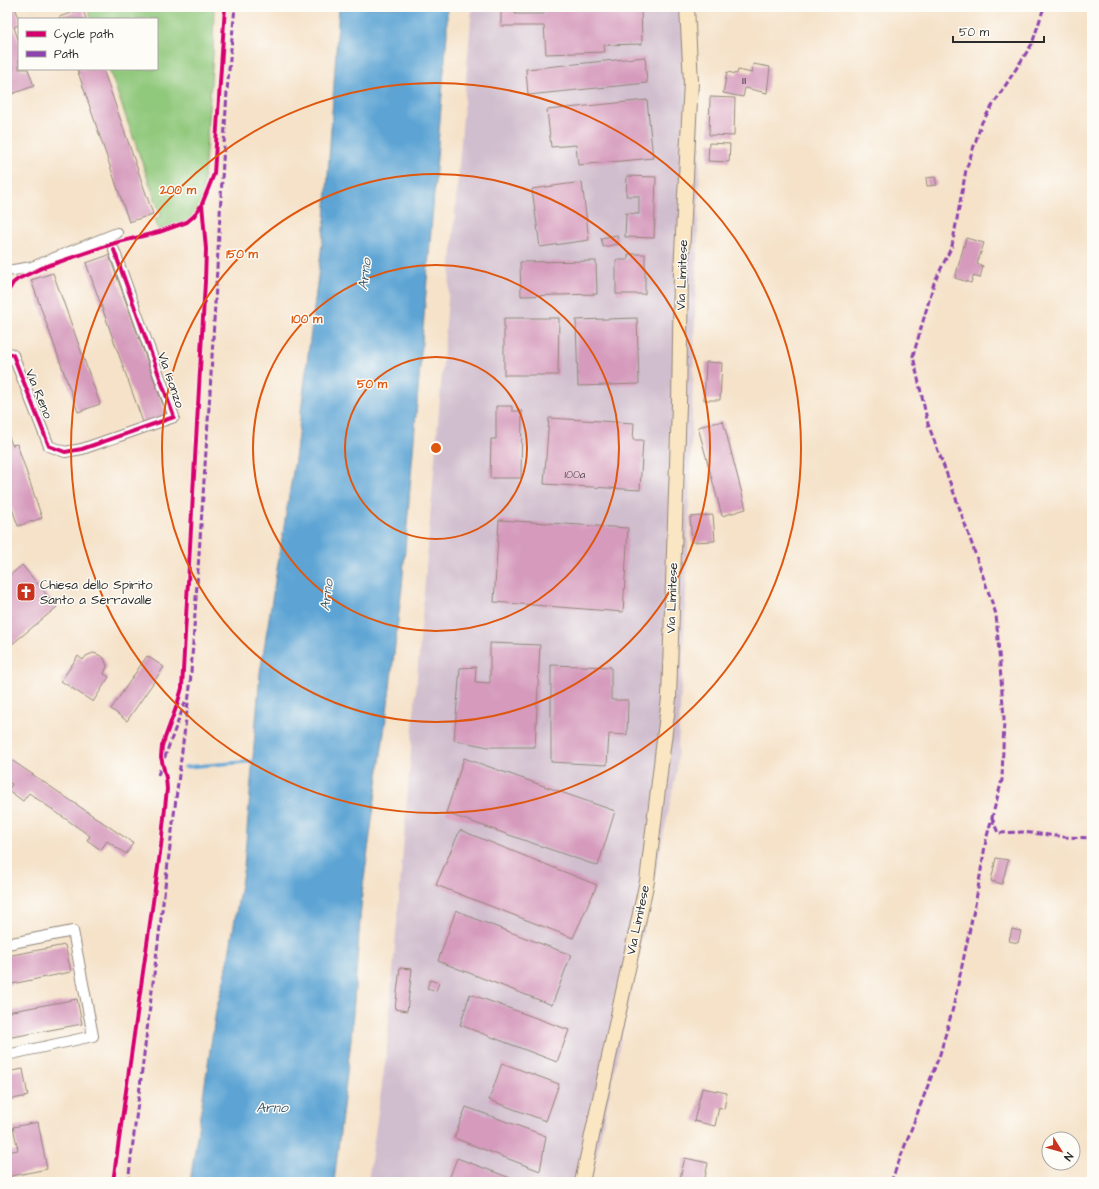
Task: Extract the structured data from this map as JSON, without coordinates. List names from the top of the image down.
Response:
{
  "streets": {
    "main road": ["Via Limitese"],
    "street": ["Via Isonzo", "Via Reno"]
  },
  "crossings": [
    ["Via Isonzo", "Via Reno"]
  ],
  "water": ["Arno"],
  "places": {
    "church": ["Chiesa dello Spirito Santo a Serravalle"]
  },
  "house_numbers": ["111", "100a"],
  "legend": ["Cycle path", "Path"],
  "scale_bar": "50 m",
  "north": "bottom right",
  "rings": [
    "200 m",
    "150 m",
    "100 m",
    "50 m"
  ]
}
